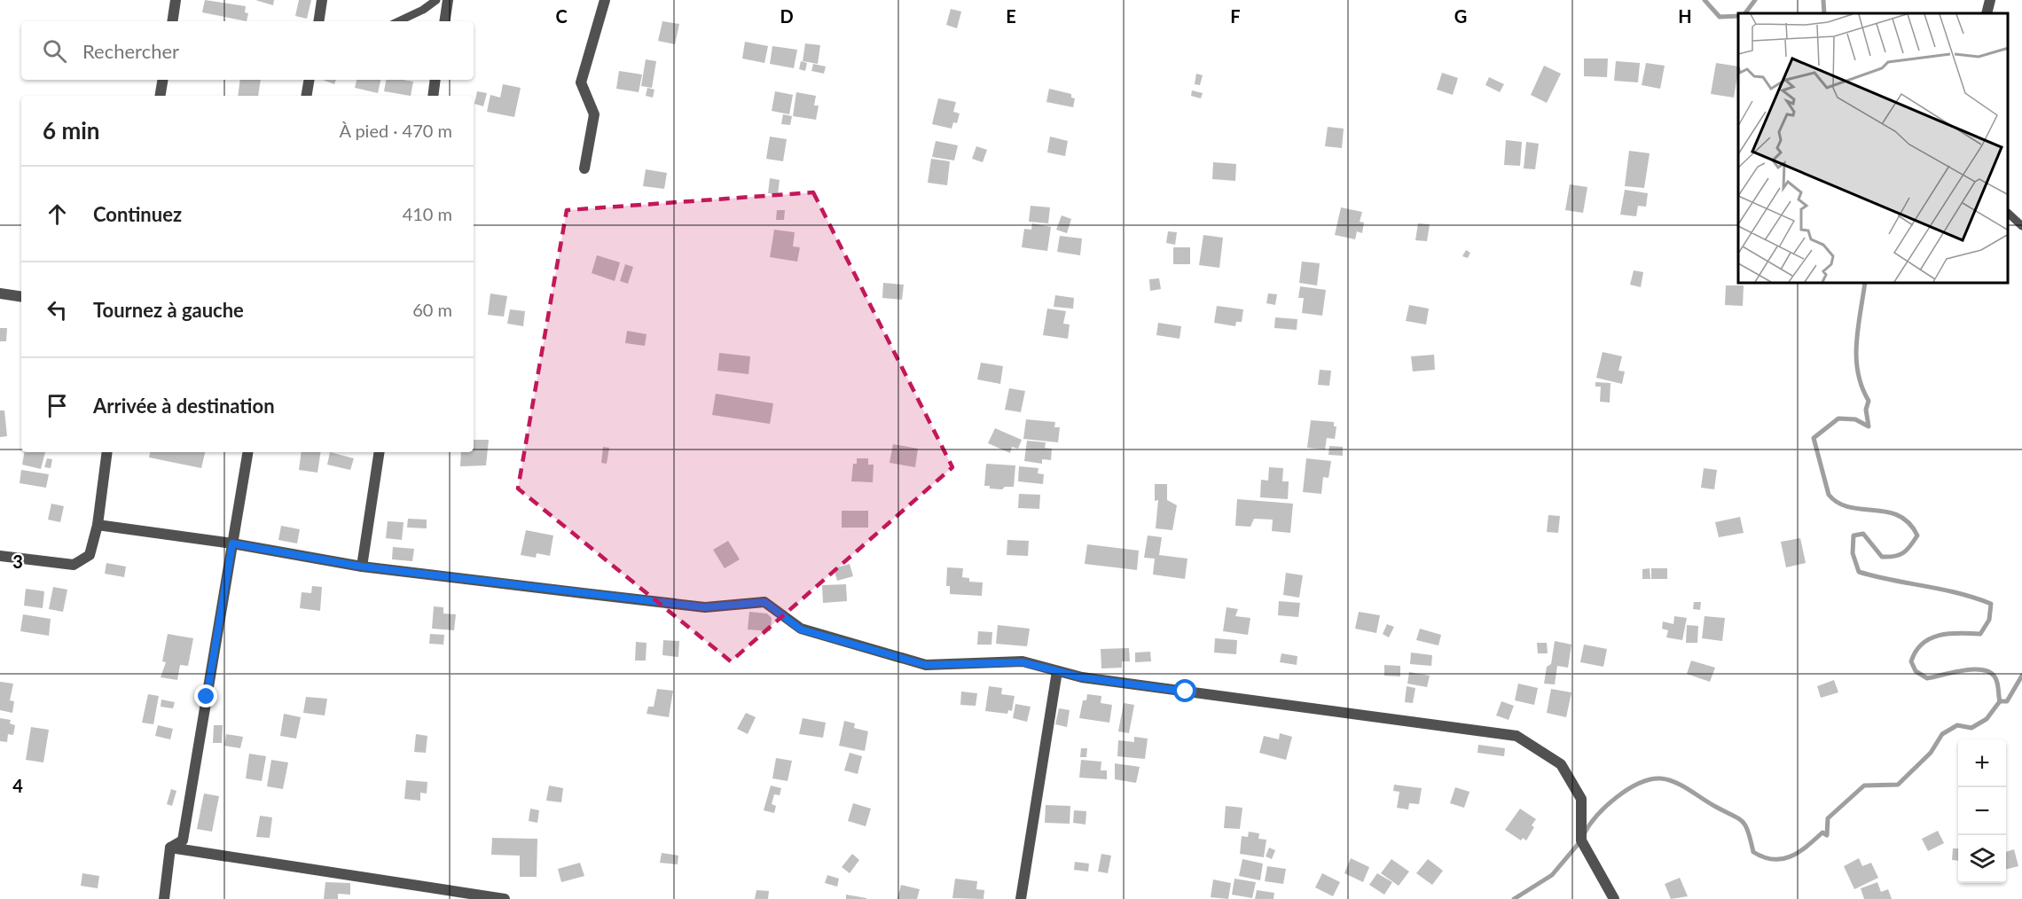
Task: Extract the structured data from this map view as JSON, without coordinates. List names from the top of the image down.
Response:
{
  "page": {
    "search": "Rechercher",
    "heading": ["6 min", "À pied · 470 m"],
    "list": [
      ["Continuez", "410 m"],
      ["Tournez à gauche", "60 m"],
      "Arrivée à destination"
    ],
    "map_buttons": ["+", "−"]
  },
  "grid": {
    "columns": [
      "C",
      "D",
      "E",
      "F",
      "G",
      "H"
    ],
    "rows": ["3", "4"]
  }
}
